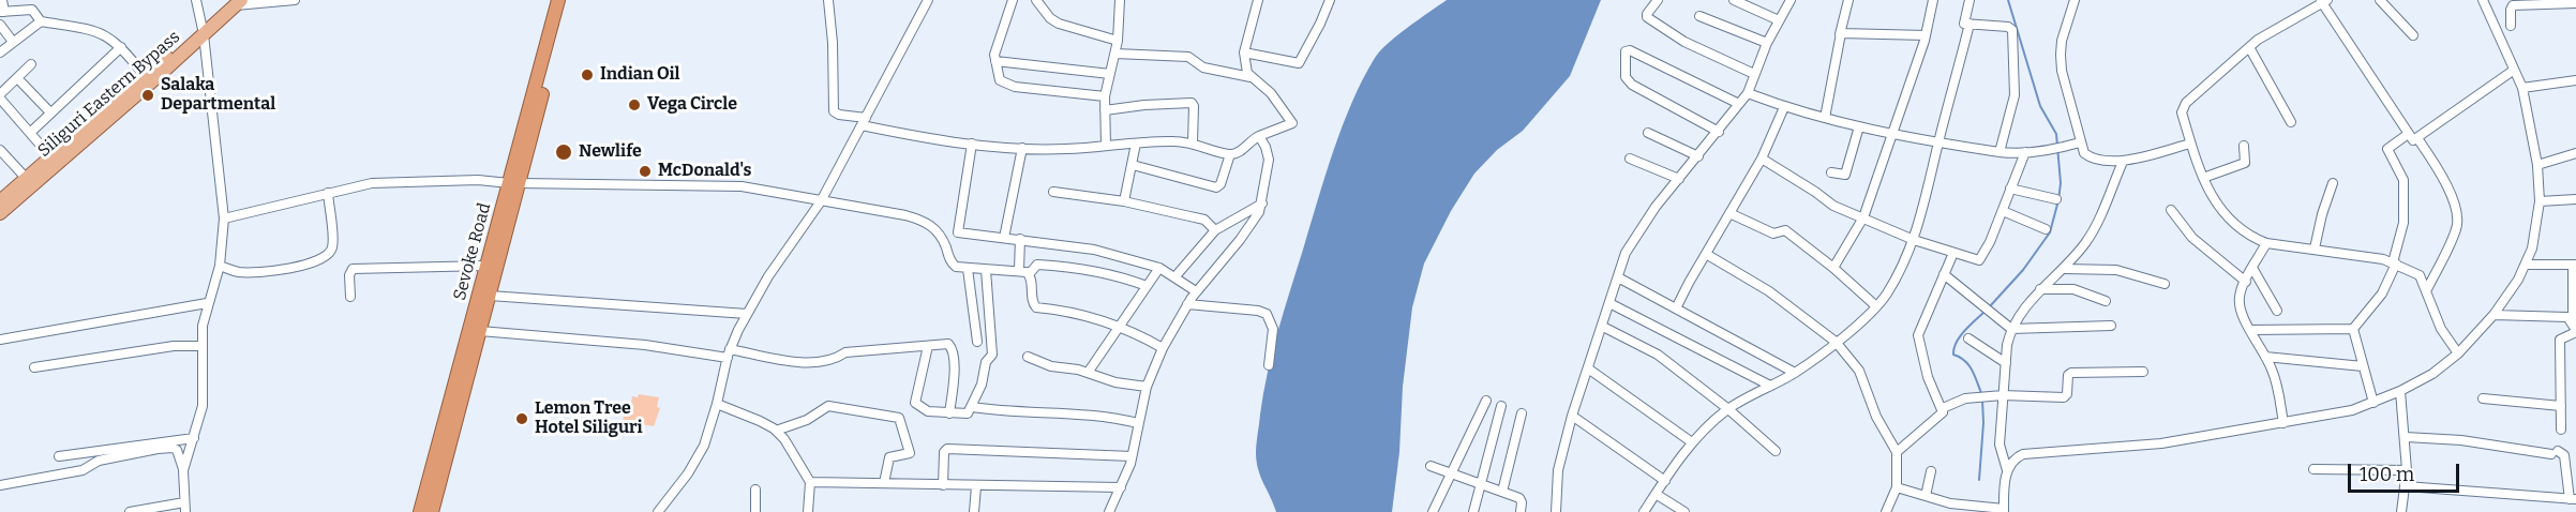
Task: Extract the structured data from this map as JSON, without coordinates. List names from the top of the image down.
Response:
{
  "streets": {
    "highway": ["Sevoke Road"],
    "main road": ["Siliguri Eastern Bypass"]
  },
  "places": [
    "Indian Oil",
    "Salaka Departmental",
    "Vega Circle",
    "Newlife",
    "McDonald's",
    "Lemon Tree Hotel Siliguri"
  ],
  "scale_bar": "100 m"
}
